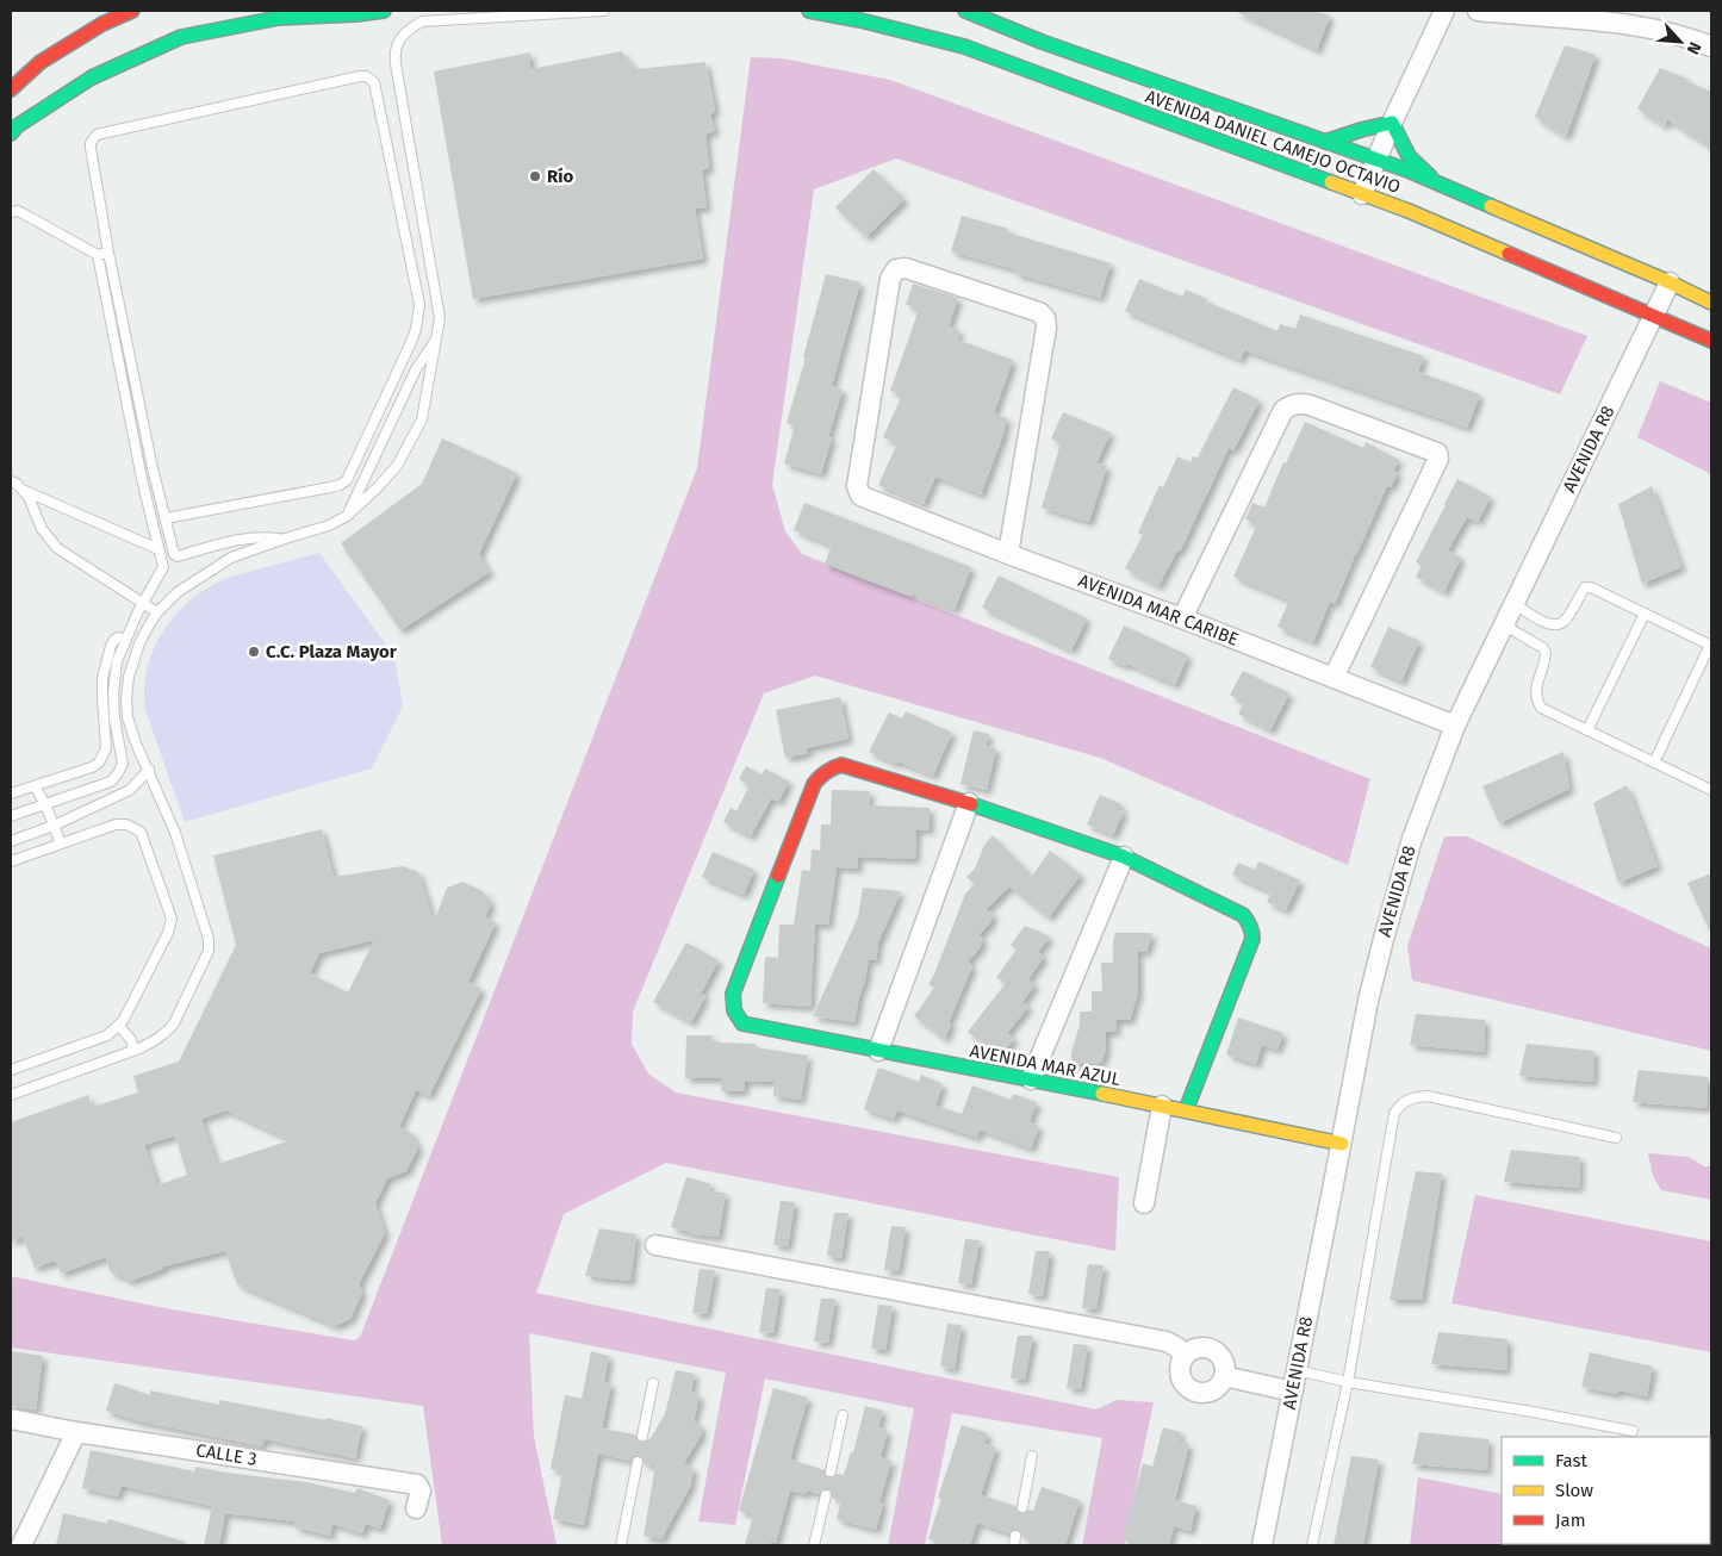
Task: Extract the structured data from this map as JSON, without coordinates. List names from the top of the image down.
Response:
{
  "streets": {
    "street": [
      "AVENIDA DANIEL CAMEJO OCTAVIO",
      "AVENIDA R8",
      "AVENIDA MAR CARIBE",
      "AVENIDA MAR AZUL",
      "CALLE 3"
    ]
  },
  "crossings": [
    ["AVENIDA DANIEL CAMEJO OCTAVIO", "AVENIDA R8"],
    ["AVENIDA R8", "AVENIDA MAR CARIBE"],
    ["AVENIDA R8", "AVENIDA MAR AZUL"]
  ],
  "places": ["Río", "C.C. Plaza Mayor"],
  "legend": ["Fast", "Slow", "Jam"],
  "north": "bottom right"
}
